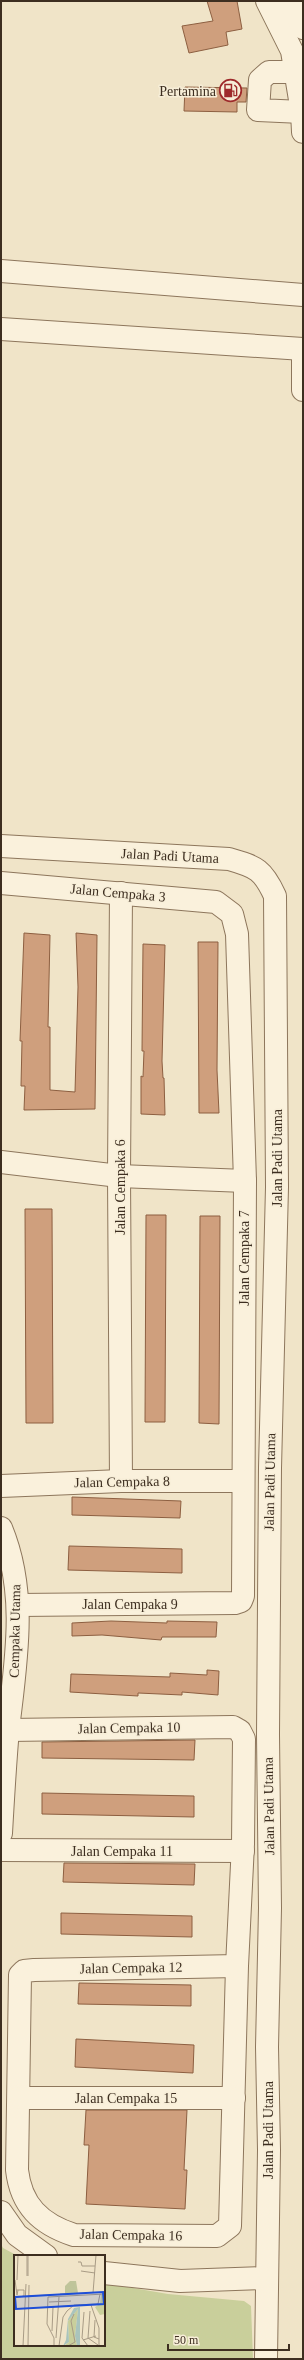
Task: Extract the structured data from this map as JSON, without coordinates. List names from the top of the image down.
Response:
{
  "streets": {
    "street": [
      "Jalan Padi Utama",
      "Jalan Cempaka 3",
      "Jalan Cempaka 6",
      "Jalan Cempaka 7",
      "Jalan Cempaka 8",
      "Jalan Cempaka 9",
      "Cempaka Utama",
      "Jalan Cempaka 10",
      "Jalan Cempaka 11",
      "Jalan Cempaka 12",
      "Jalan Cempaka 15",
      "Jalan Cempaka 16"
    ]
  },
  "crossings": [
    ["Jalan Cempaka 3", "Jalan Cempaka 6"],
    ["Jalan Cempaka 3", "Jalan Cempaka 7"],
    ["Jalan Cempaka 6", "Jalan Cempaka 8"],
    ["Jalan Cempaka 7", "Jalan Cempaka 8"],
    ["Jalan Cempaka 7", "Jalan Cempaka 9"],
    ["Jalan Cempaka 9", "Cempaka Utama"],
    ["Cempaka Utama", "Jalan Cempaka 10"],
    ["Jalan Cempaka 10", "Jalan Cempaka 11"],
    ["Jalan Cempaka 12", "Jalan Cempaka 16"],
    ["Jalan Cempaka 15", "Jalan Cempaka 16"]
  ],
  "places": {
    "fuel station": ["Pertamina"]
  },
  "scale_bar": "50 m"
}
